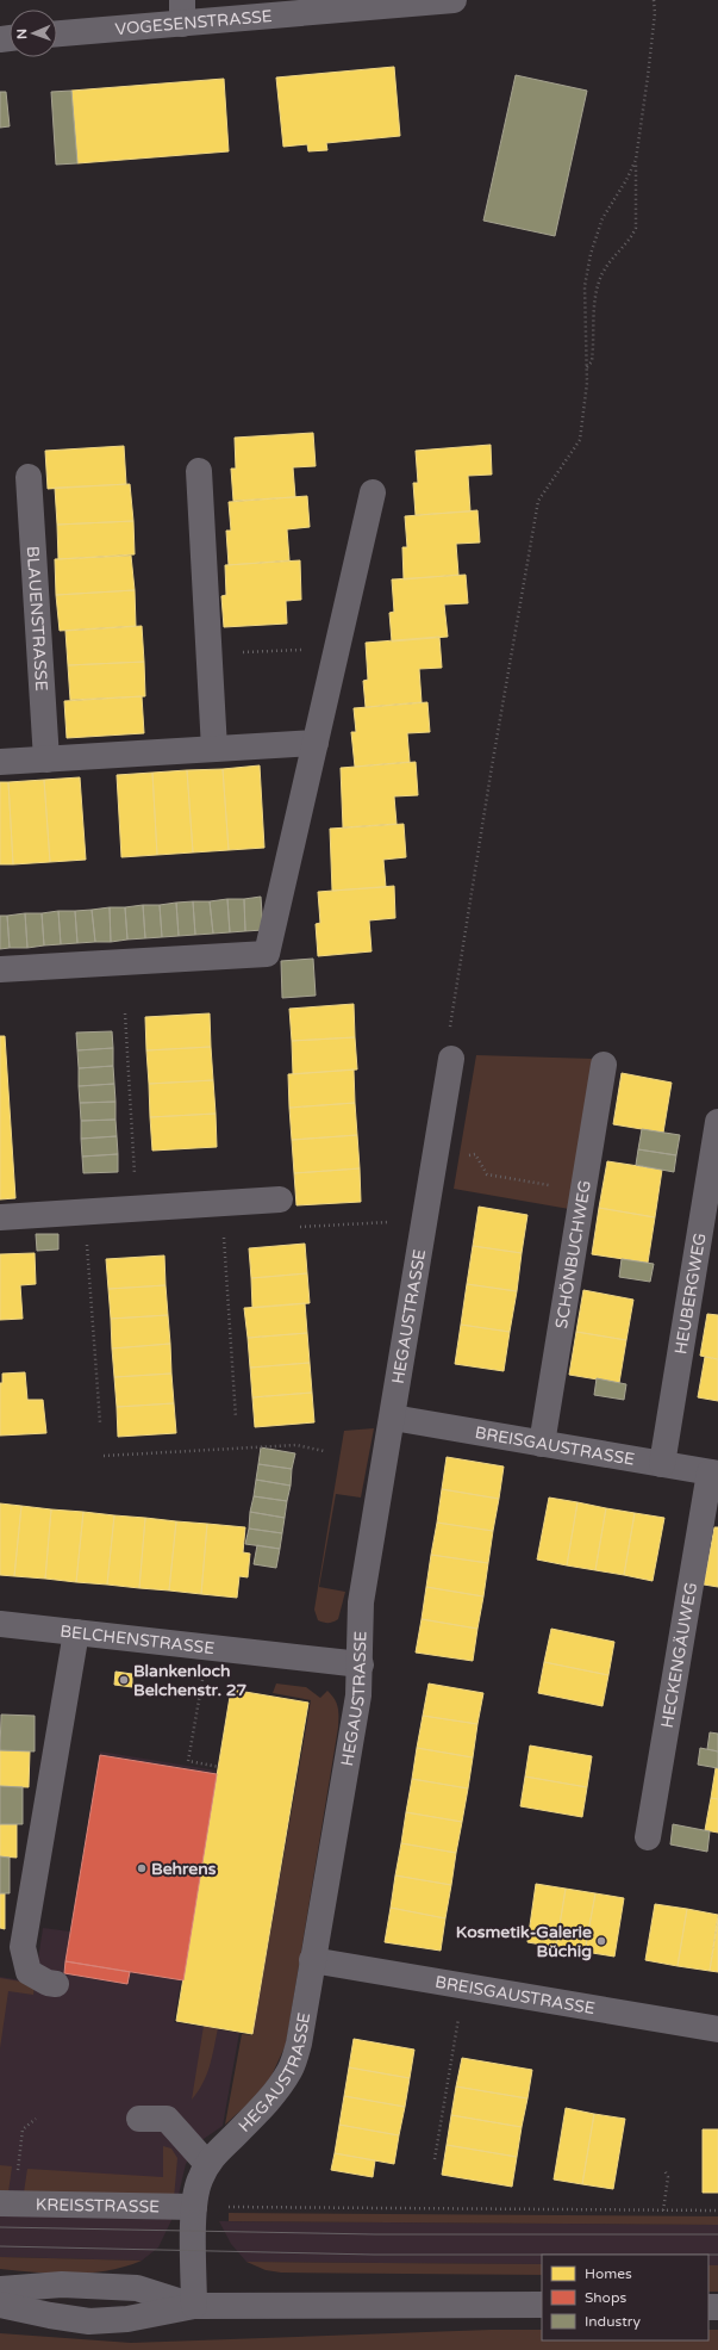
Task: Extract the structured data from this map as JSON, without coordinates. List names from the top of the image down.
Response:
{
  "streets": {
    "street": [
      "VOGESENSTRASSE",
      "BLAUENSTRASSE",
      "SCHÖNBUCHWEG",
      "HEUBERGWEG",
      "HEGAUSTRASSE",
      "BREISGAUSTRASSE",
      "BELCHENSTRASSE",
      "HECKENGÄUWEG",
      "KREISSTRASSE"
    ]
  },
  "crossings": [
    ["SCHÖNBUCHWEG", "BREISGAUSTRASSE"],
    ["HEUBERGWEG", "BREISGAUSTRASSE"],
    ["HEGAUSTRASSE", "BREISGAUSTRASSE"],
    ["HEGAUSTRASSE", "BELCHENSTRASSE"],
    ["HEGAUSTRASSE", "KREISSTRASSE"],
    ["BREISGAUSTRASSE", "HECKENGÄUWEG"]
  ],
  "places": ["Blankenloch Belchenstr. 27", "Behrens", "Kosmetik-Galerie Büchig"],
  "legend": ["Homes", "Shops", "Industry"],
  "north": "left"
}
